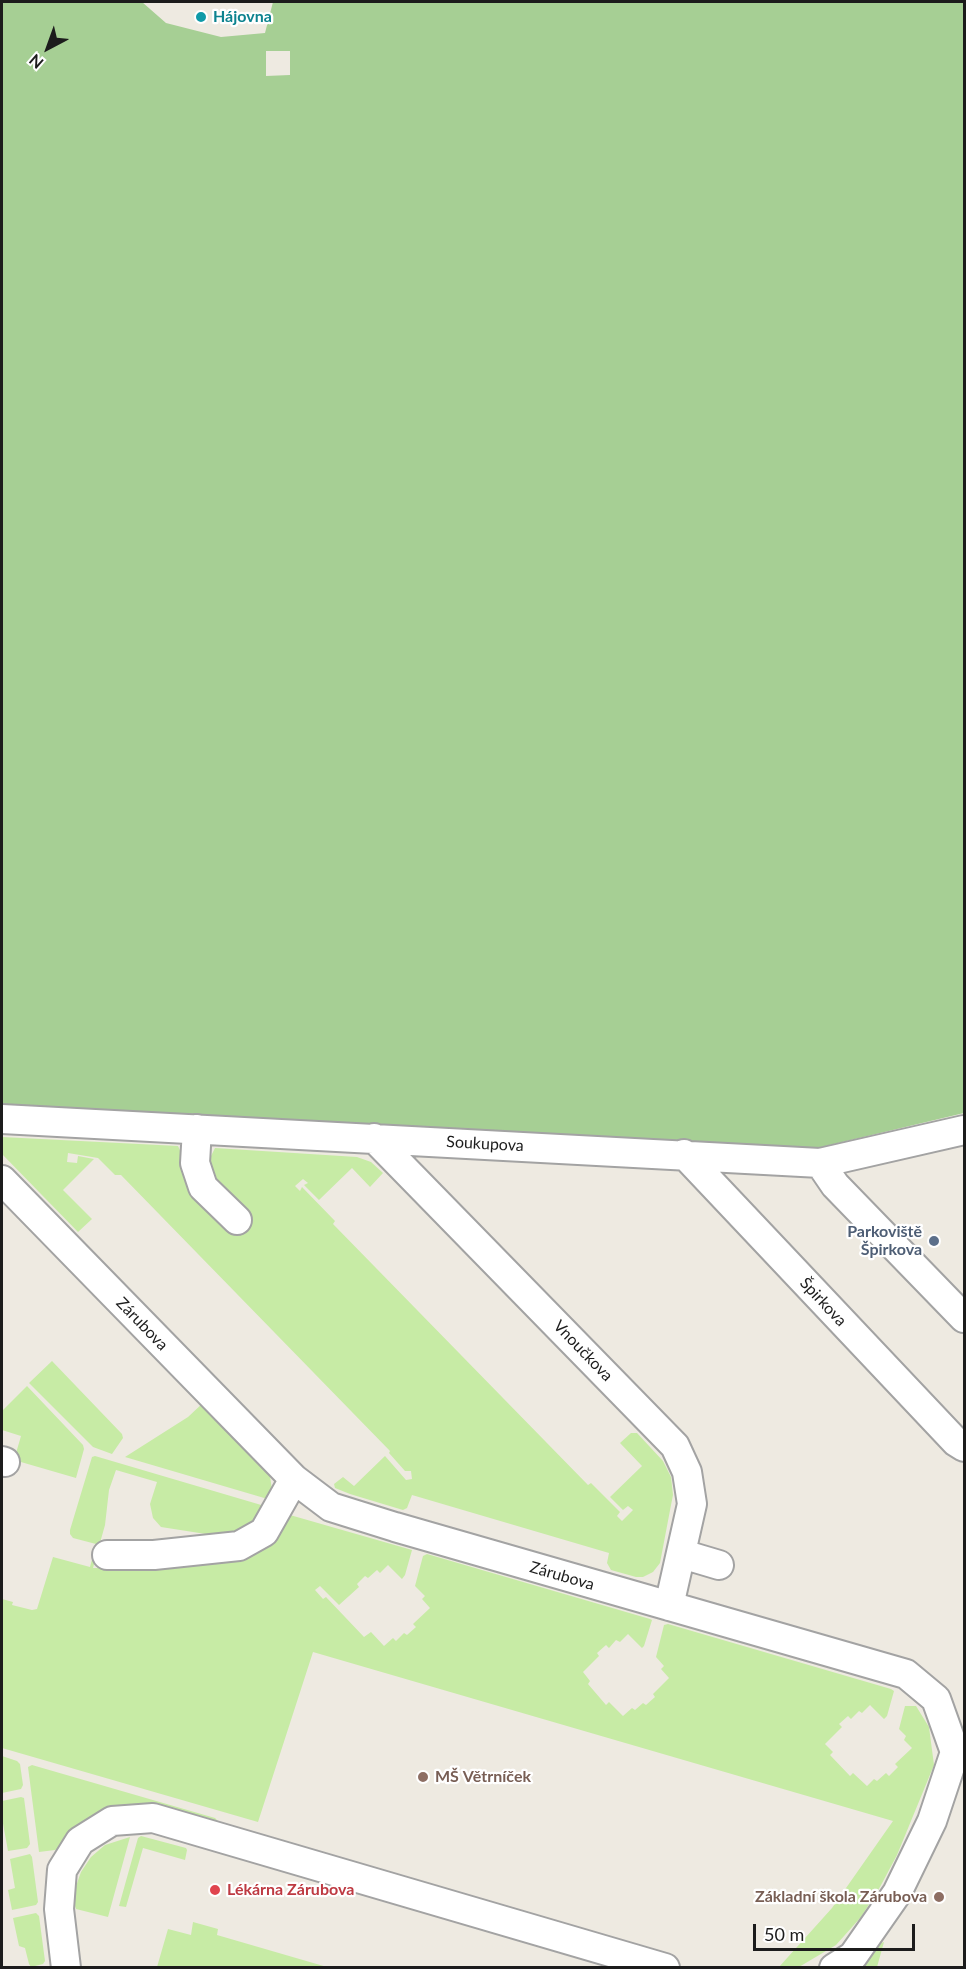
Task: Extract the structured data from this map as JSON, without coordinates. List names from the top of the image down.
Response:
{
  "streets": {
    "street": [
      "Soukupova",
      "Špirkova",
      "Zárubova",
      "Vnoučkova"
    ]
  },
  "crossings": [
    ["Soukupova", "Špirkova"],
    ["Soukupova", "Vnoučkova"],
    ["Zárubova", "Vnoučkova"]
  ],
  "places": [
    "Hájovna",
    "Parkoviště Špirkova",
    "MŠ Větrníček",
    "Lékárna Zárubova",
    "Základní škola Zárubova"
  ],
  "scale_bar": "50 m",
  "north": "bottom left"
}
